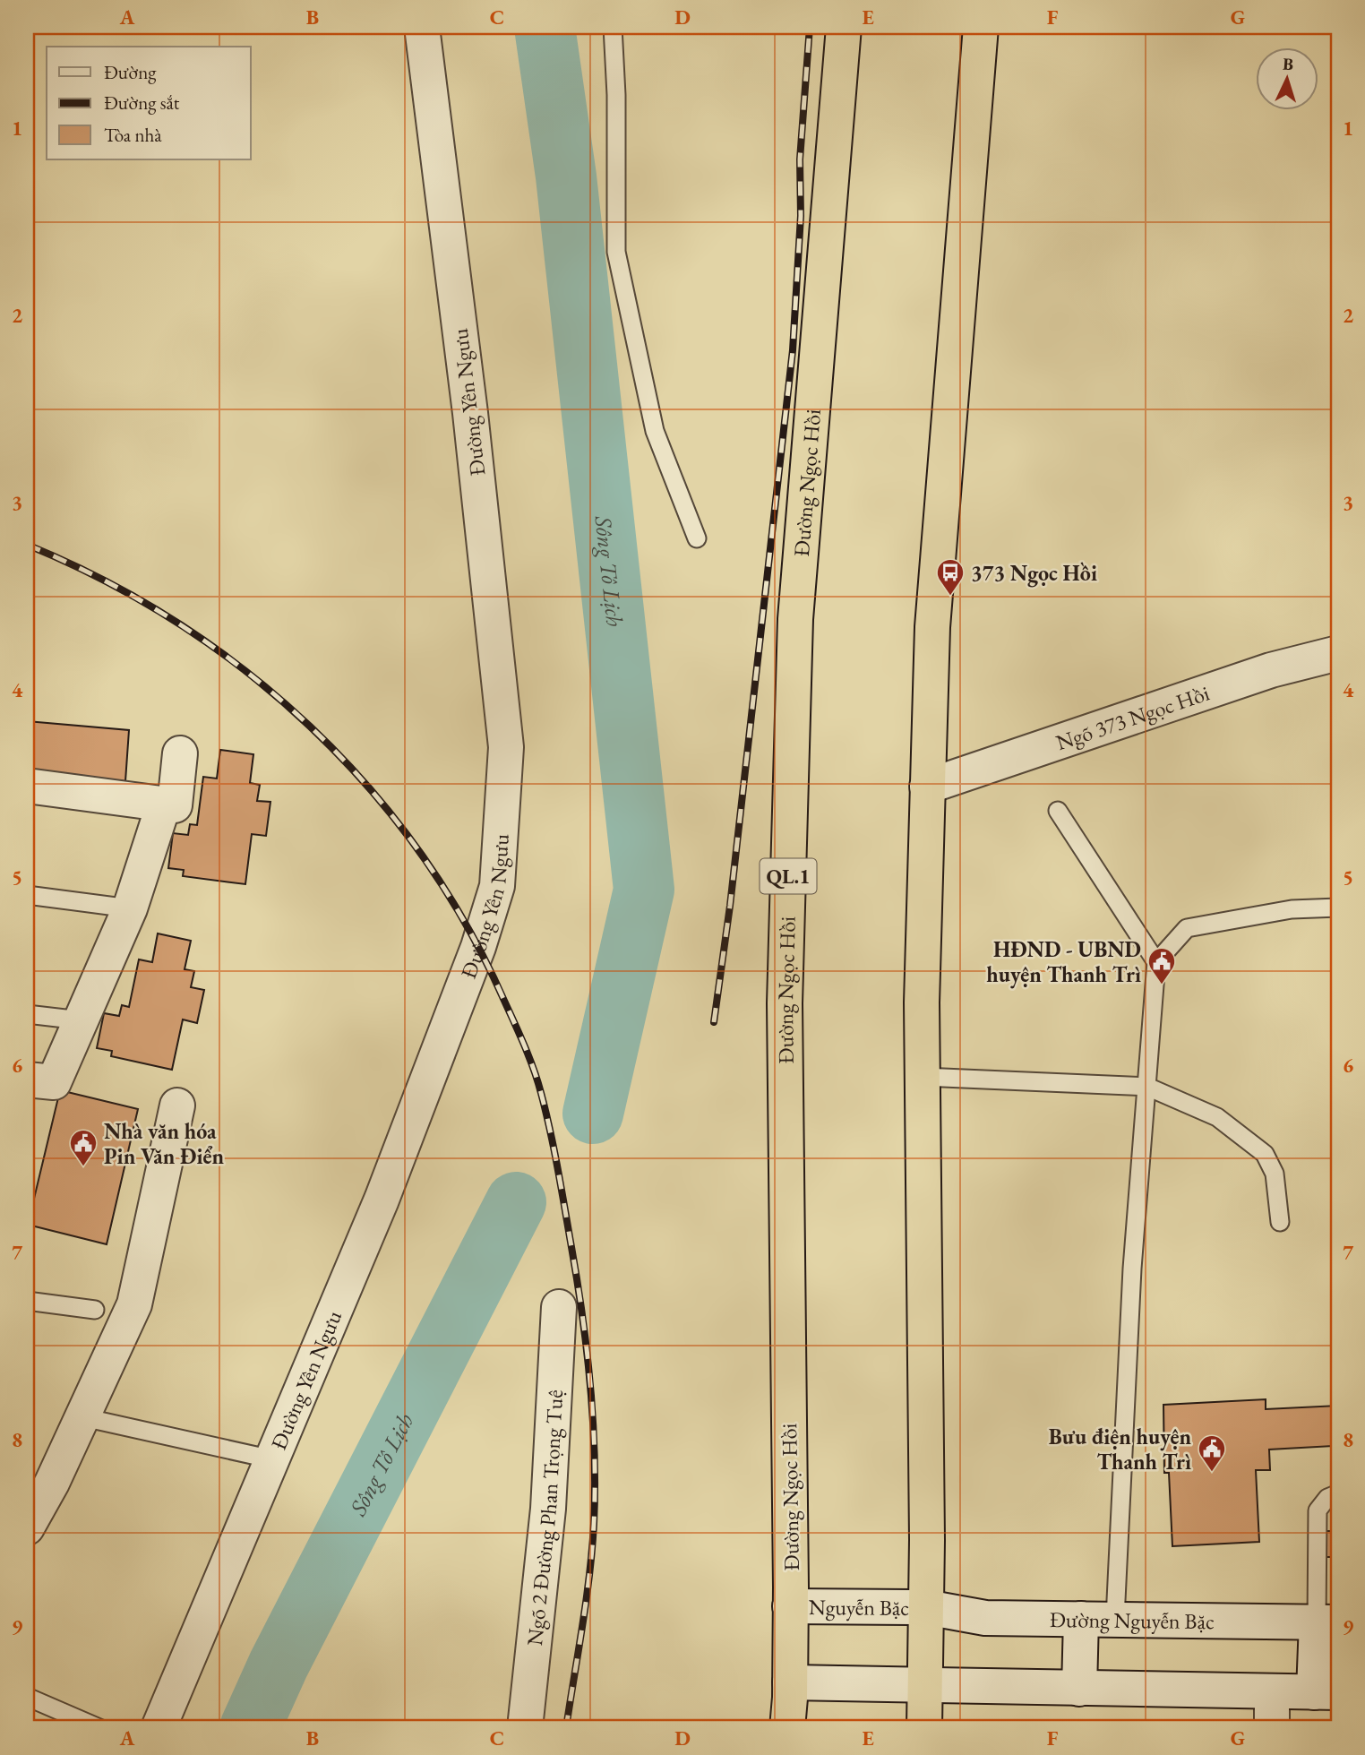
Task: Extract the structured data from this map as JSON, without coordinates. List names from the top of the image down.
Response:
{
  "streets": {
    "highway": ["Đường Ngọc Hồi", "QL.1"],
    "street": [
      "Đường Yên Ngưu",
      "Ngõ 373 Ngọc Hồi",
      "Ngõ 2 Đường Phan Trọng Tuệ",
      "Nguyễn Bặc",
      "Đường Nguyễn Bặc"
    ]
  },
  "crossings": [
    ["Đường Ngọc Hồi", "Nguyễn Bặc"],
    ["Nguyễn Bặc", "Đường Nguyễn Bặc"]
  ],
  "water": ["Sông Tô Lịch"],
  "places": {
    "bus stop": ["373 Ngọc Hồi"],
    "public building": ["HĐND - UBND huyện Thanh Trì", "Nhà văn hóa Pin Văn Điển", "Bưu điện huyện Thanh Trì"]
  },
  "legend": ["Đường", "Đường sắt", "Tòa nhà"],
  "north": "top",
  "grid": {
    "columns": [
      "A",
      "B",
      "C",
      "D",
      "E",
      "F",
      "G"
    ],
    "rows": [
      "1",
      "2",
      "3",
      "4",
      "5",
      "6",
      "7",
      "8",
      "9"
    ]
  }
}
